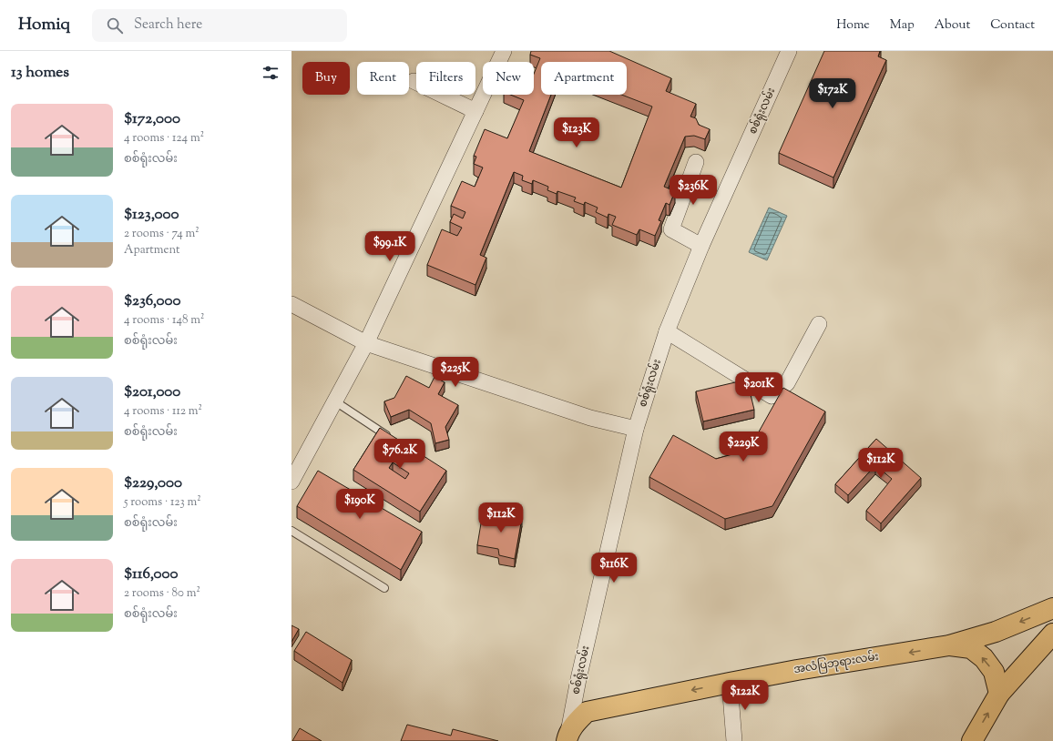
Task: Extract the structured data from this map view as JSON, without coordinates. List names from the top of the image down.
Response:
{
  "streets": {
    "main road": ["အလံပြဘုရားလမ်း"],
    "street": ["စစ်ရုံးလမ်း"]
  },
  "crossings": [
    ["စစ်ရုံးလမ်း", "အလံပြဘုရားလမ်း"]
  ],
  "one_way": ["အလံပြဘုရားလမ်း"],
  "page": {
    "header": "Homiq",
    "search": "Search here",
    "nav": [
      "Home",
      "Map",
      "About",
      "Contact"
    ],
    "heading": "13 homes",
    "chip": [
      "Buy",
      "Rent",
      "Filters",
      "New",
      "Apartment"
    ],
    "price": [
      "$172K",
      "$123K",
      "$236K",
      "$99.1K",
      "$225K",
      "$201K",
      "$229K",
      "$76.2K",
      "$112K",
      "$190K",
      "$112K",
      "$116K",
      "$122K"
    ],
    "list": [
      {
        "name": "$172,000",
        "note": "4 rooms · 124 m² · စစ်ရုံးလမ်း"
      },
      {
        "name": "$123,000",
        "note": "2 rooms · 74 m² · Apartment"
      },
      {
        "name": "$236,000",
        "note": "4 rooms · 148 m² · စစ်ရုံးလမ်း"
      },
      {
        "name": "$201,000",
        "note": "4 rooms · 112 m² · စစ်ရုံးလမ်း"
      },
      {
        "name": "$229,000",
        "note": "5 rooms · 123 m² · စစ်ရုံးလမ်း"
      },
      {
        "name": "$116,000",
        "note": "2 rooms · 80 m² · စစ်ရုံးလမ်း"
      }
    ]
  }
}
